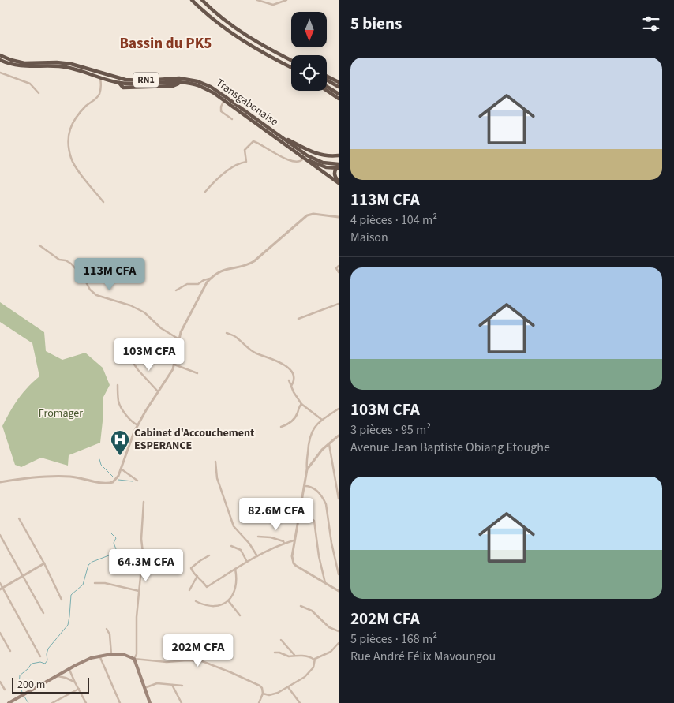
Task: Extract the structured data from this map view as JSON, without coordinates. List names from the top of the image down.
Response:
{
  "streets": {
    "highway": ["RN1", "Transgabonaise"]
  },
  "districts": ["Bassin du PK5"],
  "parks": ["Fromager"],
  "places": {
    "hospital": ["Cabinet d'Accouchement ESPERANCE"]
  },
  "scale_bar": "200 m",
  "north": "bottom",
  "page": {
    "heading": "5 biens",
    "list": [
      {
        "name": "113M CFA",
        "note": "4 pièces · 104 m² · Maison"
      },
      {
        "name": "103M CFA",
        "note": "3 pièces · 95 m² · Avenue Jean Baptiste Obiang Etoughe"
      },
      {
        "name": "202M CFA",
        "note": "5 pièces · 168 m² · Rue André Félix Mavoungou"
      }
    ],
    "price": [
      "113M CFA",
      "103M CFA",
      "82.6M CFA",
      "64.3M CFA",
      "202M CFA"
    ],
    "scale": "200 m"
  }
}
